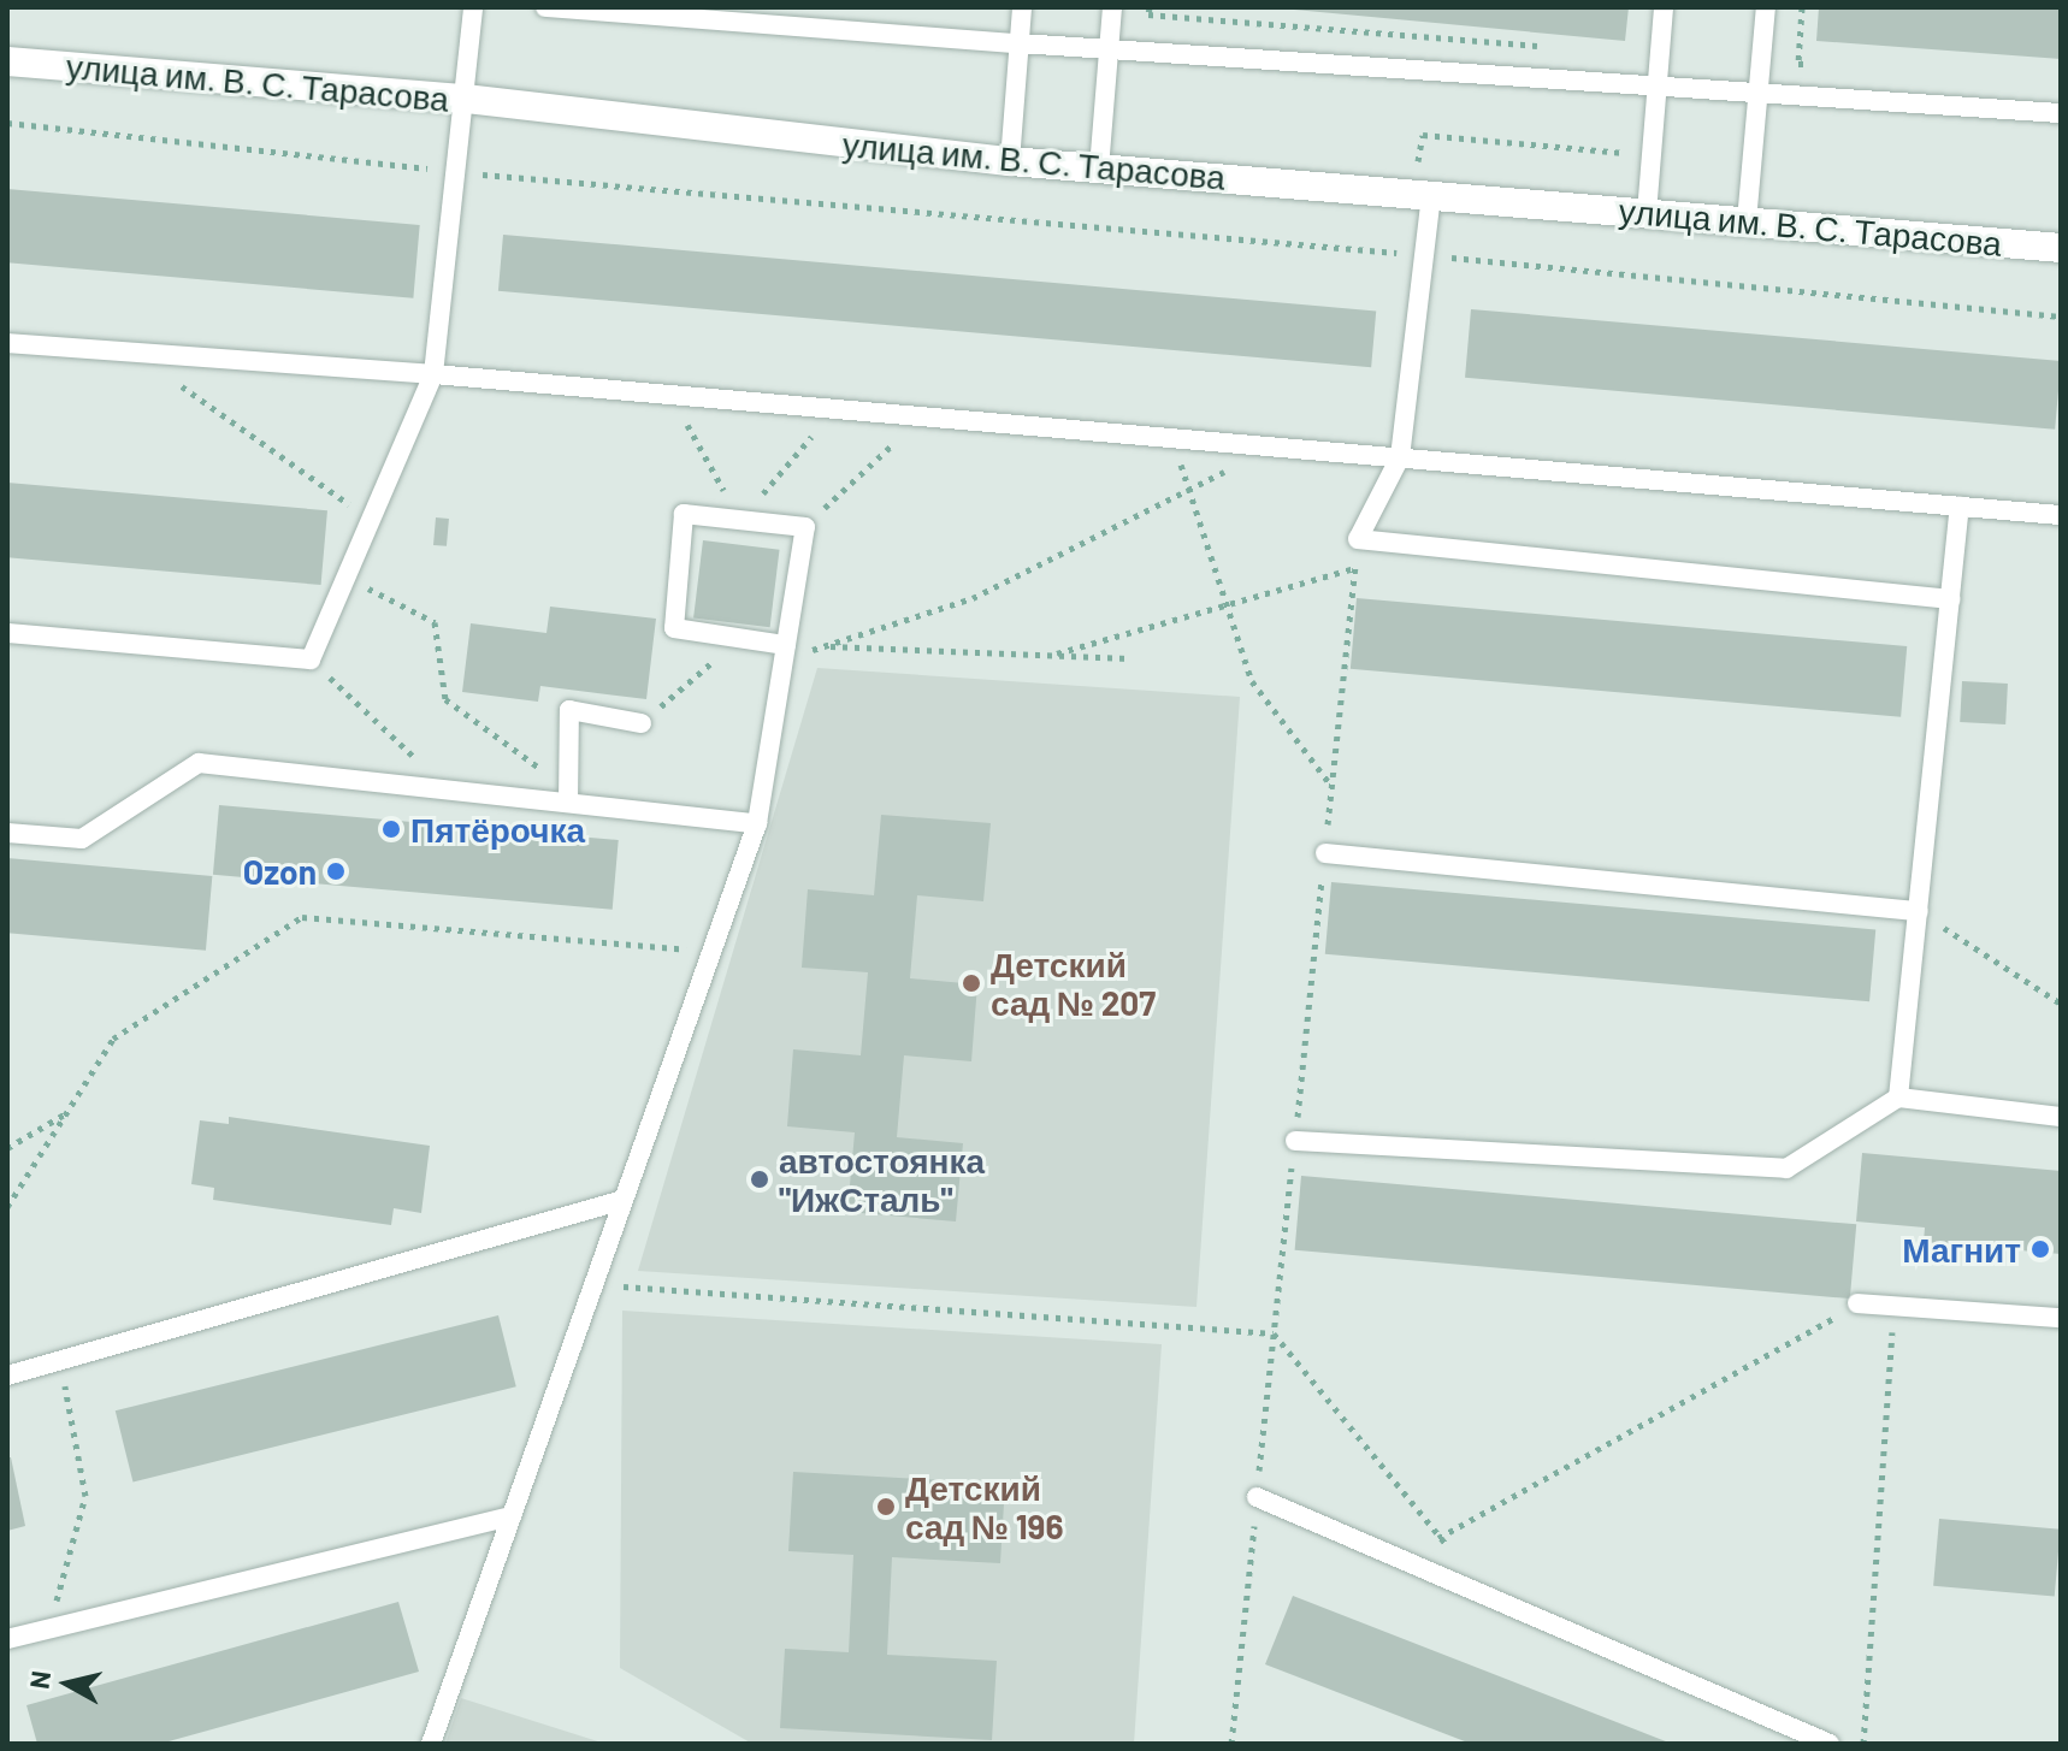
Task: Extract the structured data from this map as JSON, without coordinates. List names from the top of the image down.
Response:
{
  "streets": {
    "main road": ["улица им. В. С. Тарасова"]
  },
  "places": [
    "Пятёрочка",
    "Ozon",
    "Детский сад № 207",
    "автостоянка \"ИжСталь\"",
    "Магнит",
    "Детский сад № 196"
  ],
  "north": "left"
}
